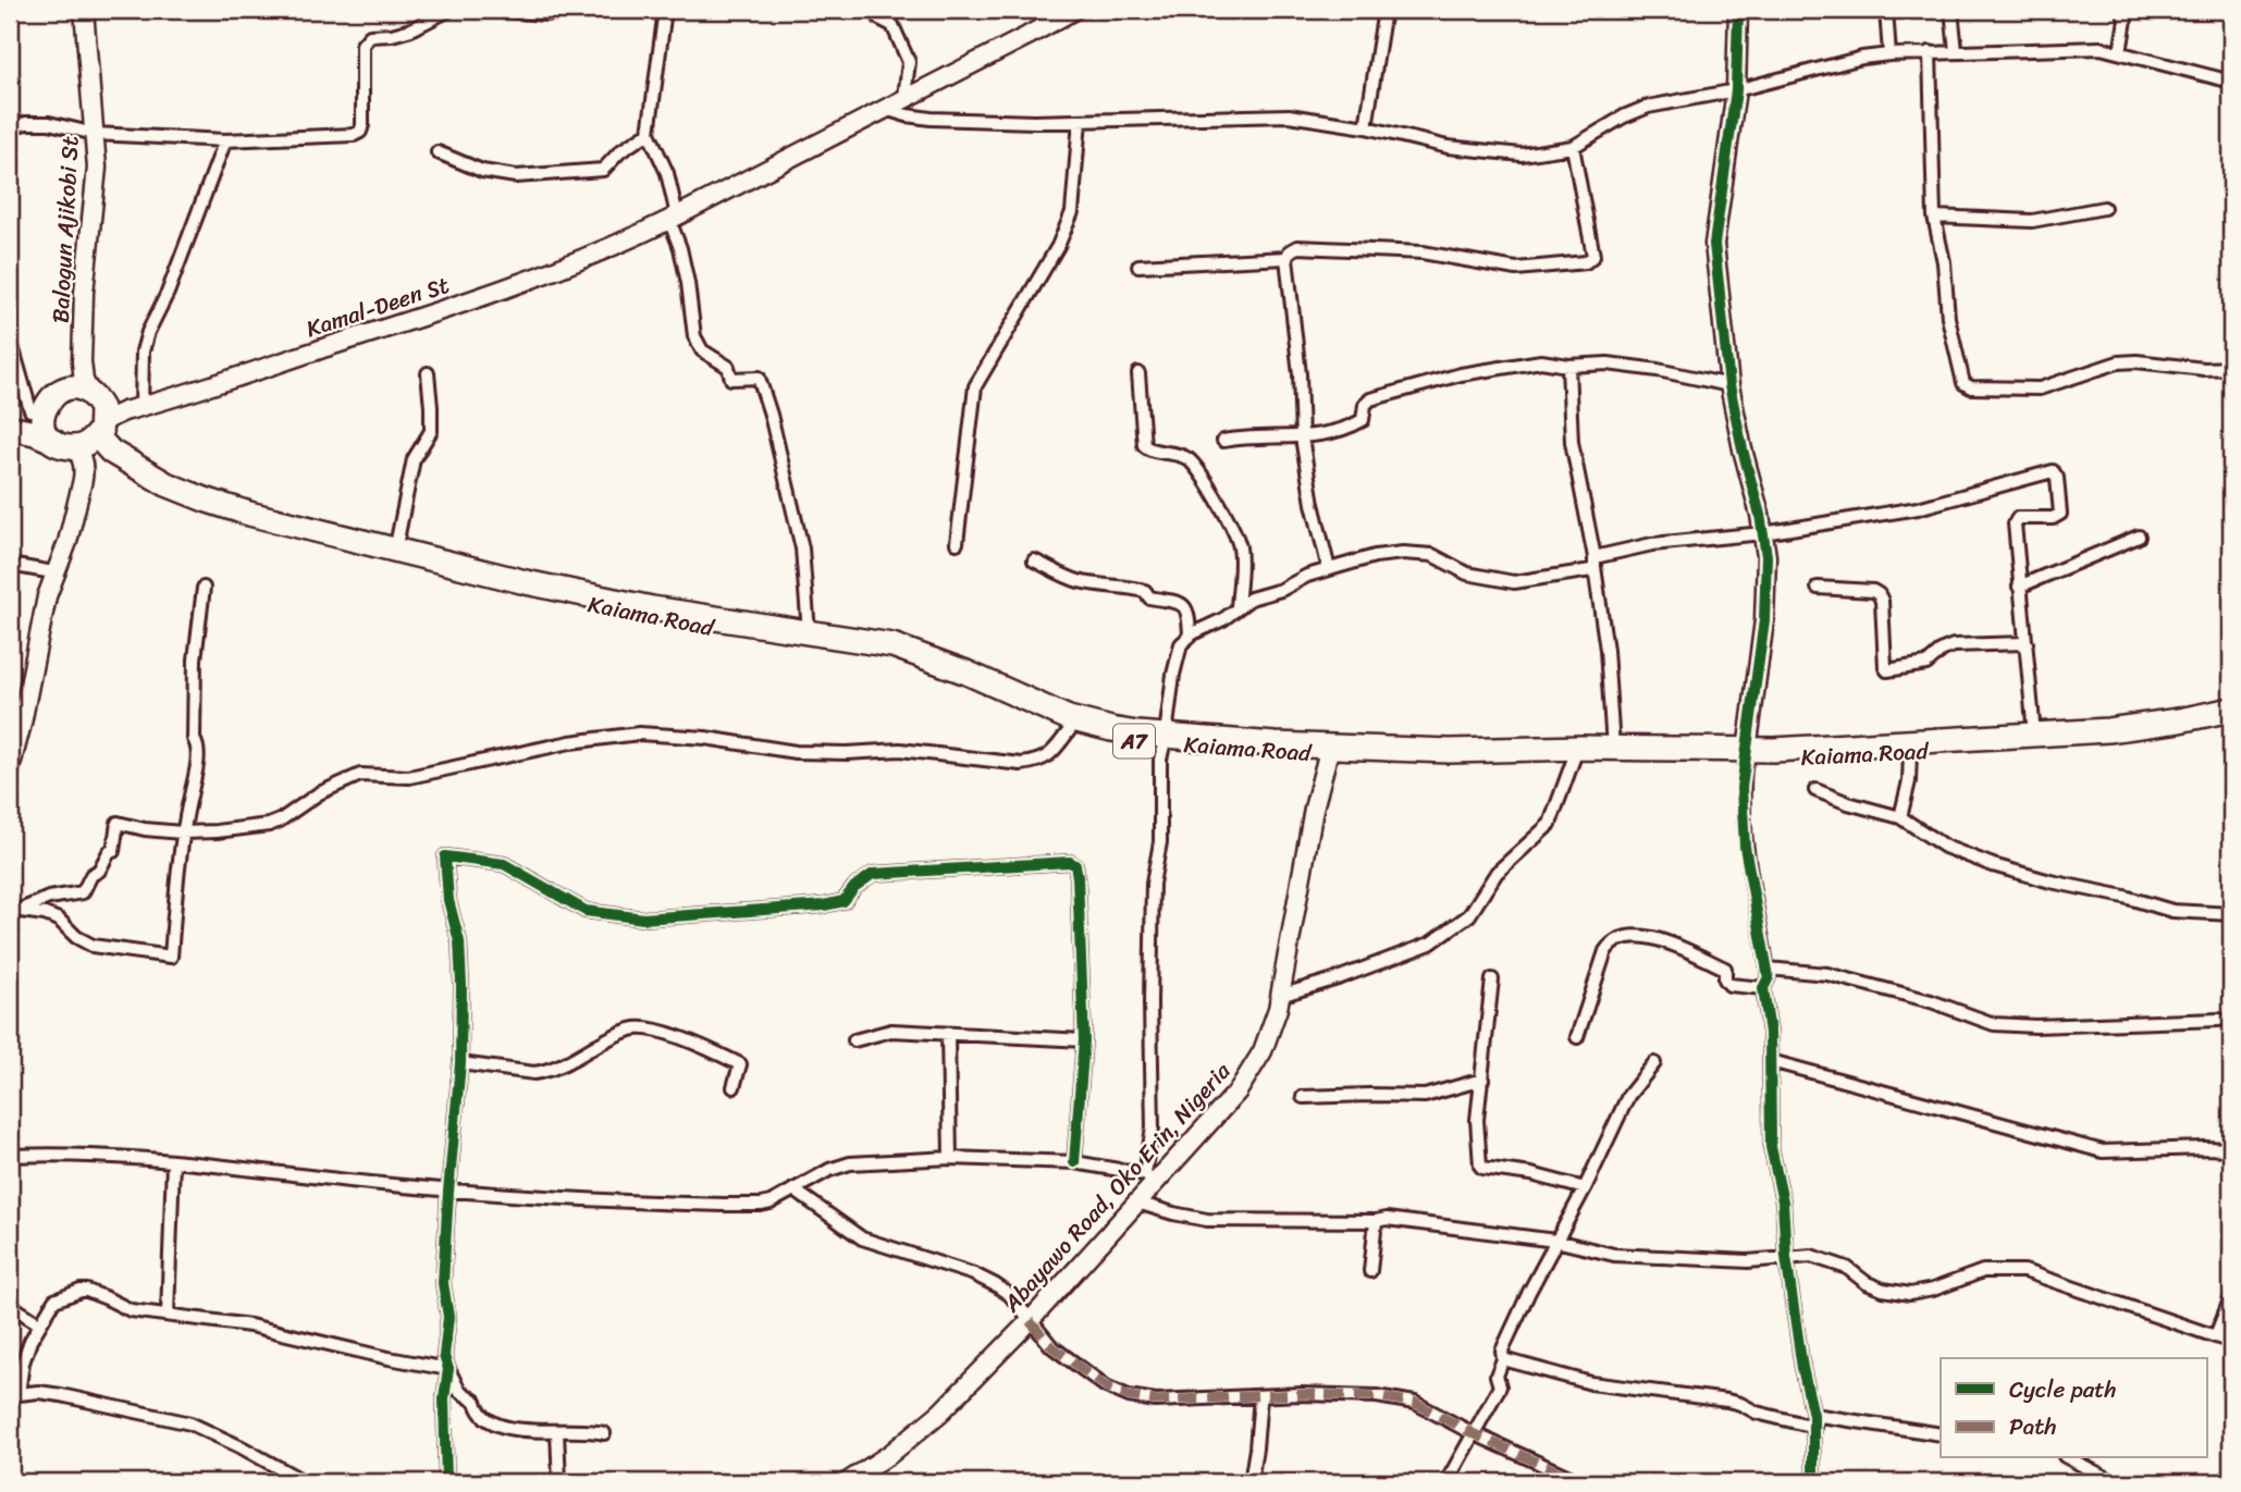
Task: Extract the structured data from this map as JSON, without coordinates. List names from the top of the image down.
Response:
{
  "streets": {
    "highway": ["Kaiama Road", "A7"],
    "street": ["Balogun Ajikobi St", "Kamal-Deen St", "Abayawo Road, Oko Erin, Nigeria"]
  },
  "crossings": [
    ["Kamal-Deen St", "Kaiama Road"],
    ["Kamal-Deen St", "A7"],
    ["Kaiama Road", "A7"],
    ["Kaiama Road", "Abayawo Road, Oko Erin, Nigeria"]
  ],
  "legend": ["Cycle path", "Path"]
}
